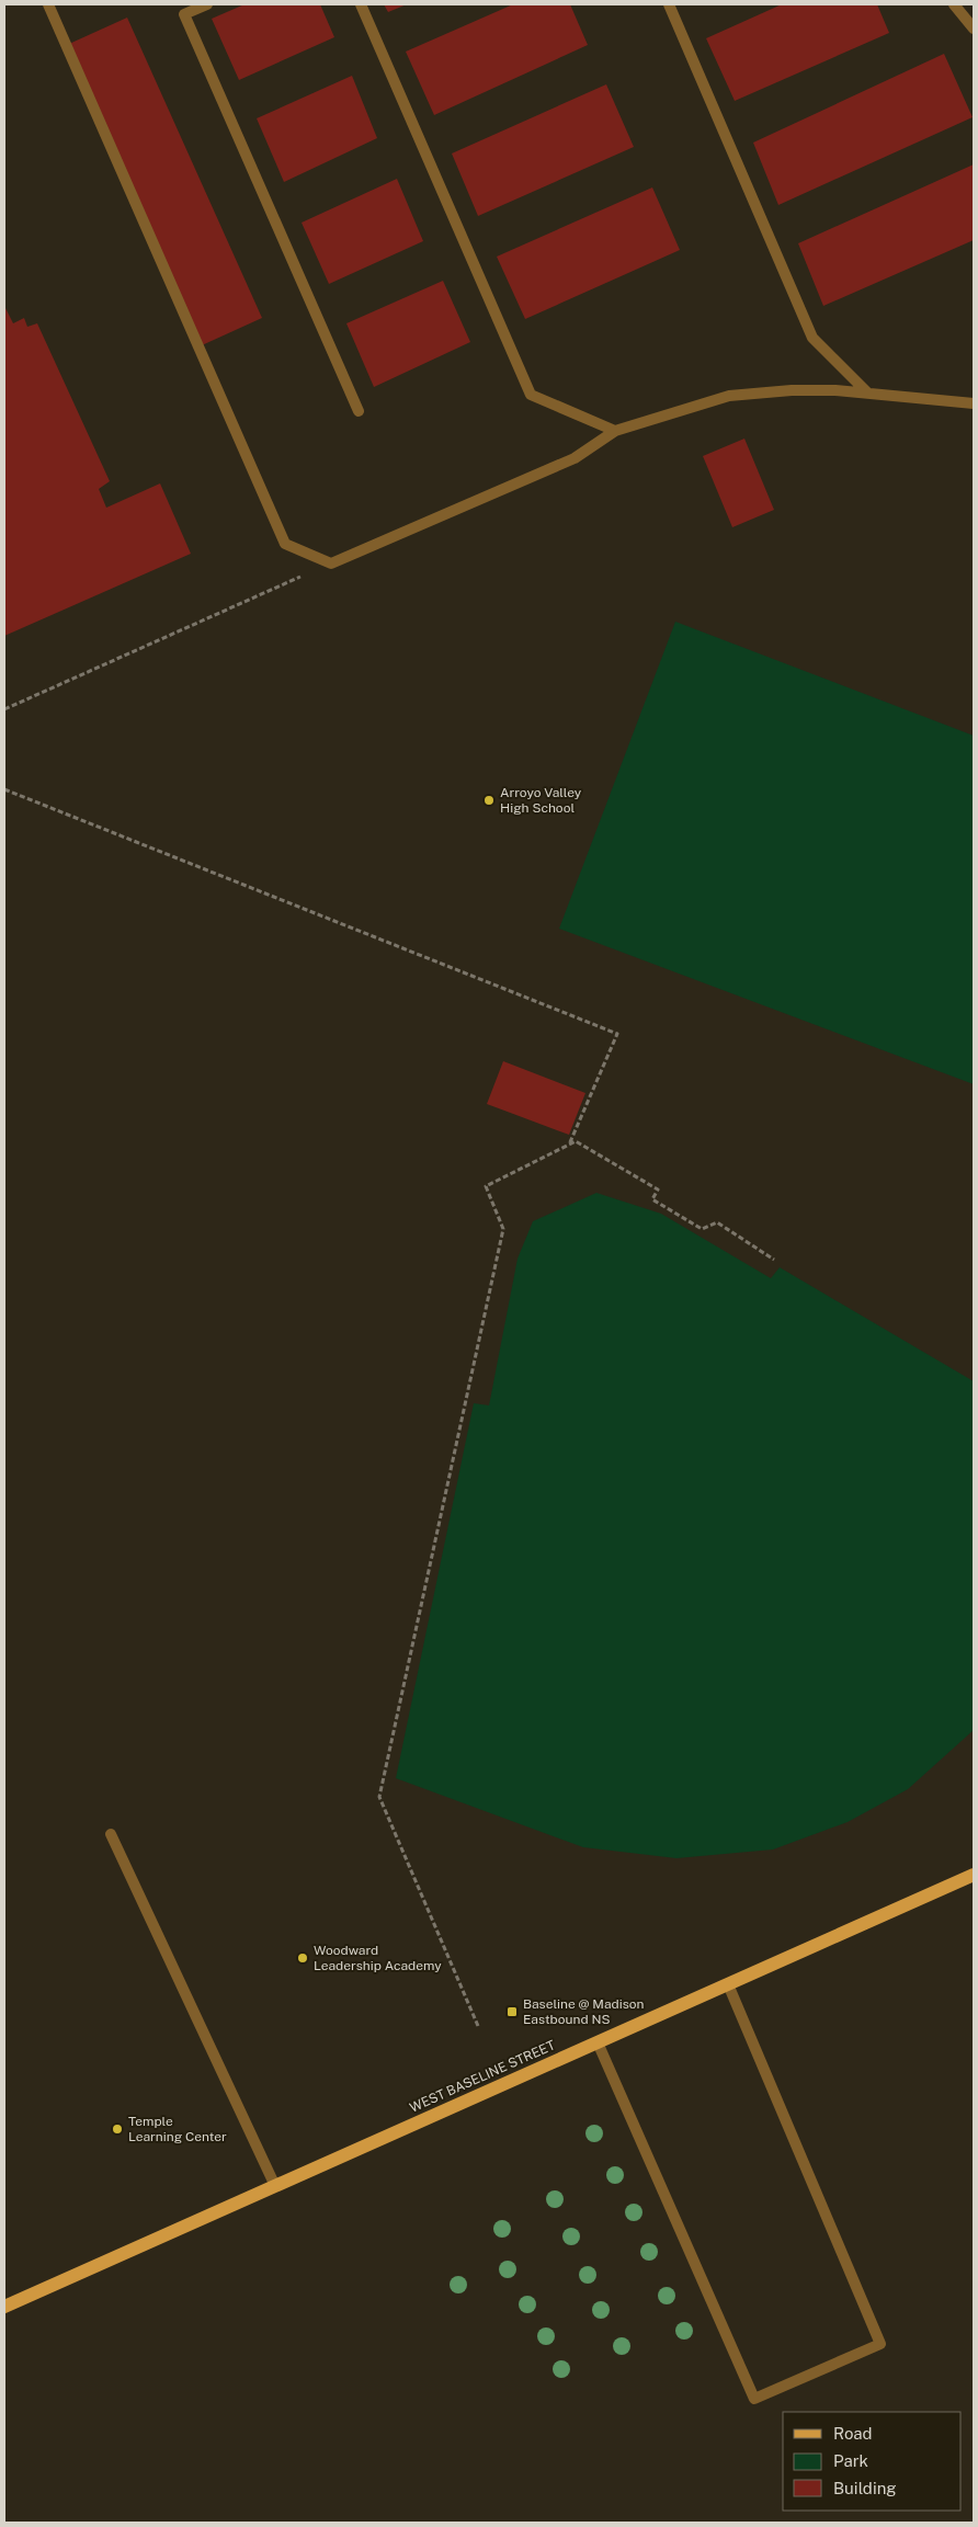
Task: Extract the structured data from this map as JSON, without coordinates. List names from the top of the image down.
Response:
{
  "streets": {
    "main road": ["WEST BASELINE STREET"]
  },
  "places": {
    "other": ["Arroyo Valley High School", "Woodward Leadership Academy", "Temple Learning Center"],
    "transit": ["Baseline @ Madison Eastbound NS"]
  },
  "legend": ["Road", "Park", "Building"]
}
